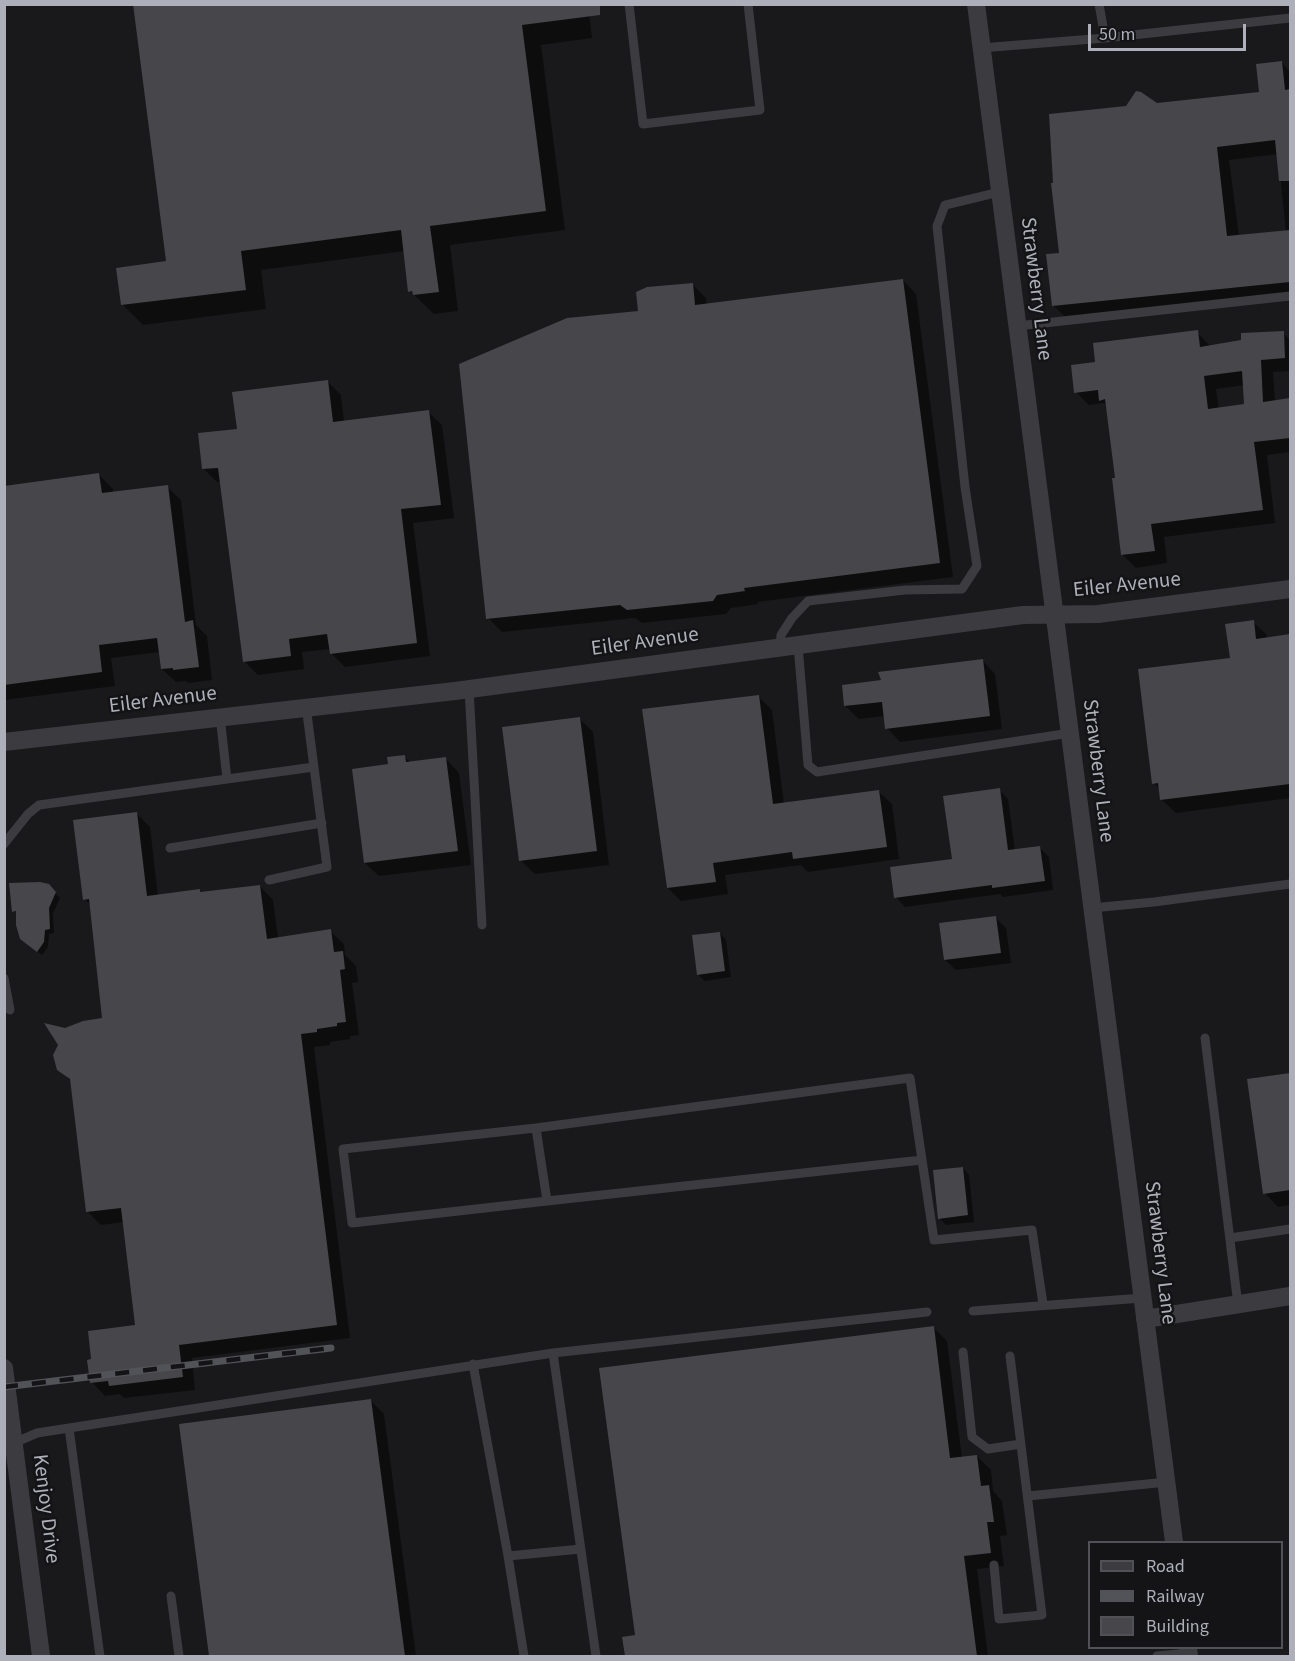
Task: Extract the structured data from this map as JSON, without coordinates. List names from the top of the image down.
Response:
{
  "streets": {
    "street": ["Strawberry Lane", "Eiler Avenue", "Kenjoy Drive"]
  },
  "crossings": [
    ["Strawberry Lane", "Eiler Avenue"]
  ],
  "legend": ["Road", "Railway", "Building"],
  "scale_bar": "50 m"
}
